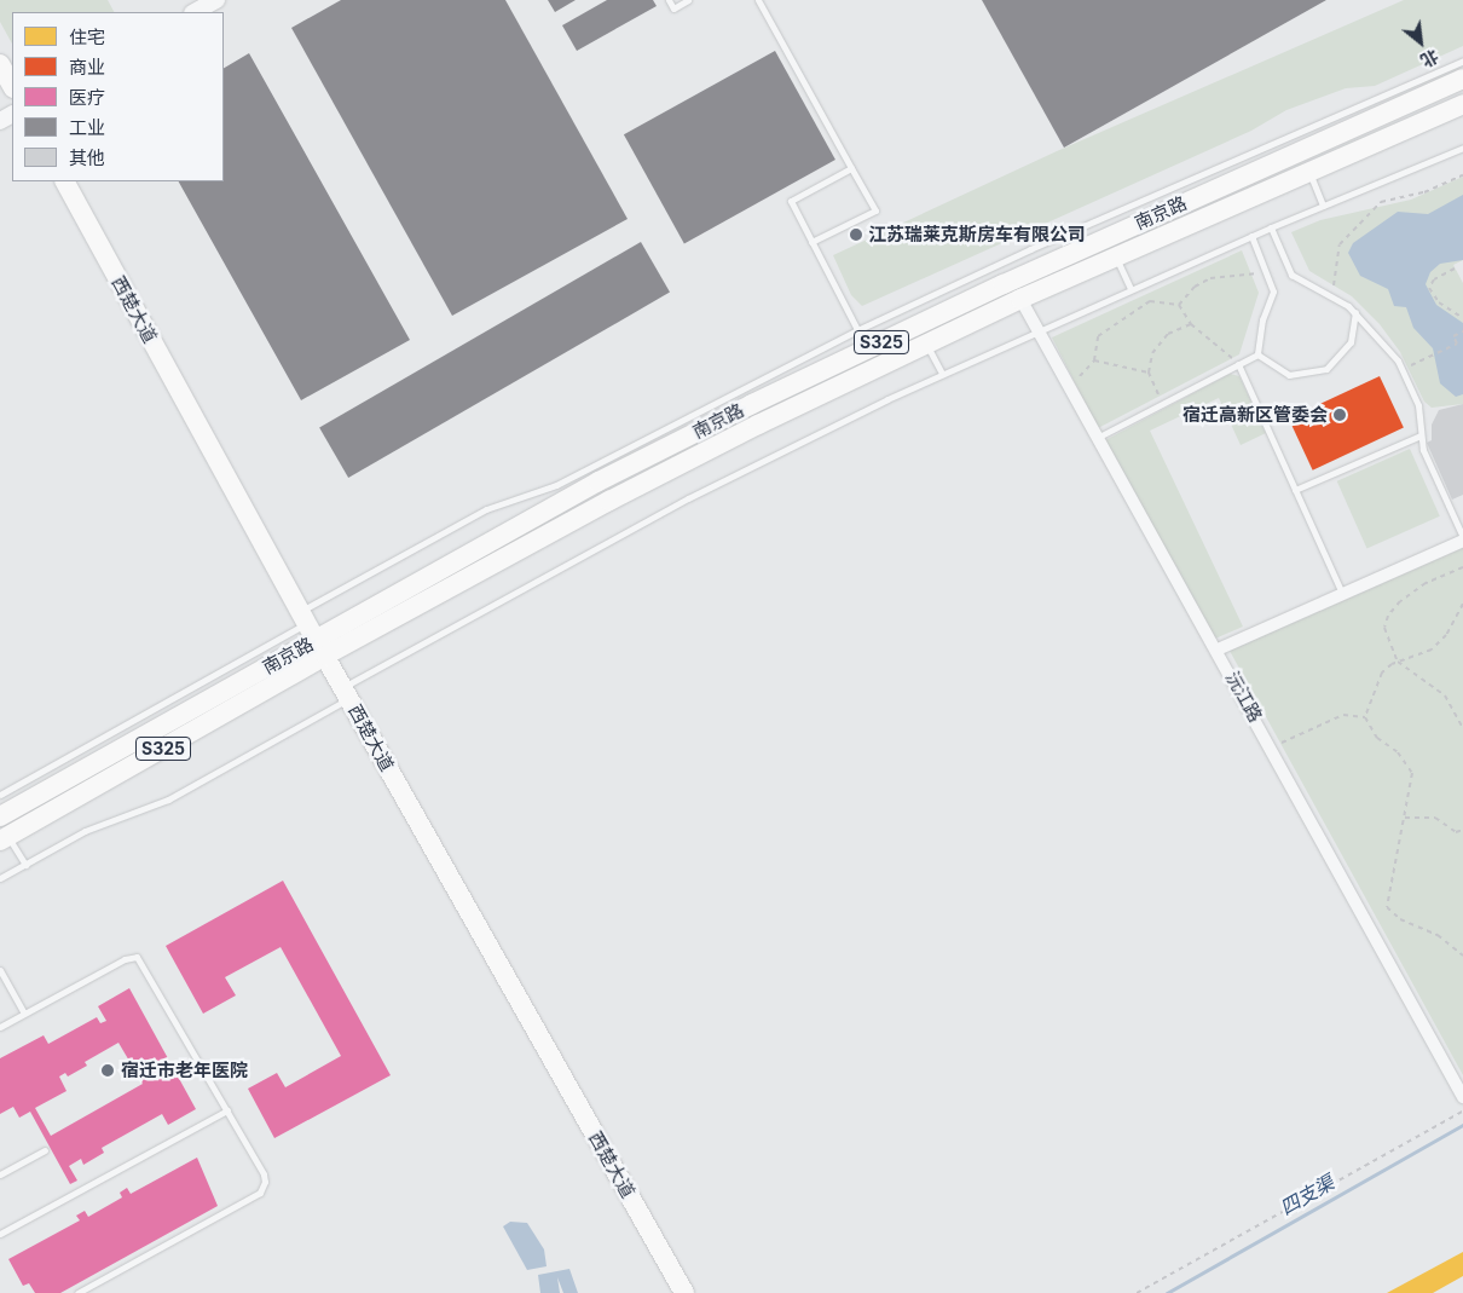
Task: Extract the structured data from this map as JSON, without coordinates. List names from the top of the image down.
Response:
{
  "streets": {
    "main road": ["南京路", "西楚大道", "S325"],
    "street": ["沅江路"]
  },
  "crossings": [
    ["南京路", "西楚大道"],
    ["南京路", "沅江路"]
  ],
  "water": ["四支渠"],
  "places": ["江苏瑞莱克斯房车有限公司", "宿迁高新区管委会", "宿迁市老年医院"],
  "legend": [
    "住宅",
    "商业",
    "医疗",
    "工业",
    "其他"
  ],
  "north": "bottom right"
}
